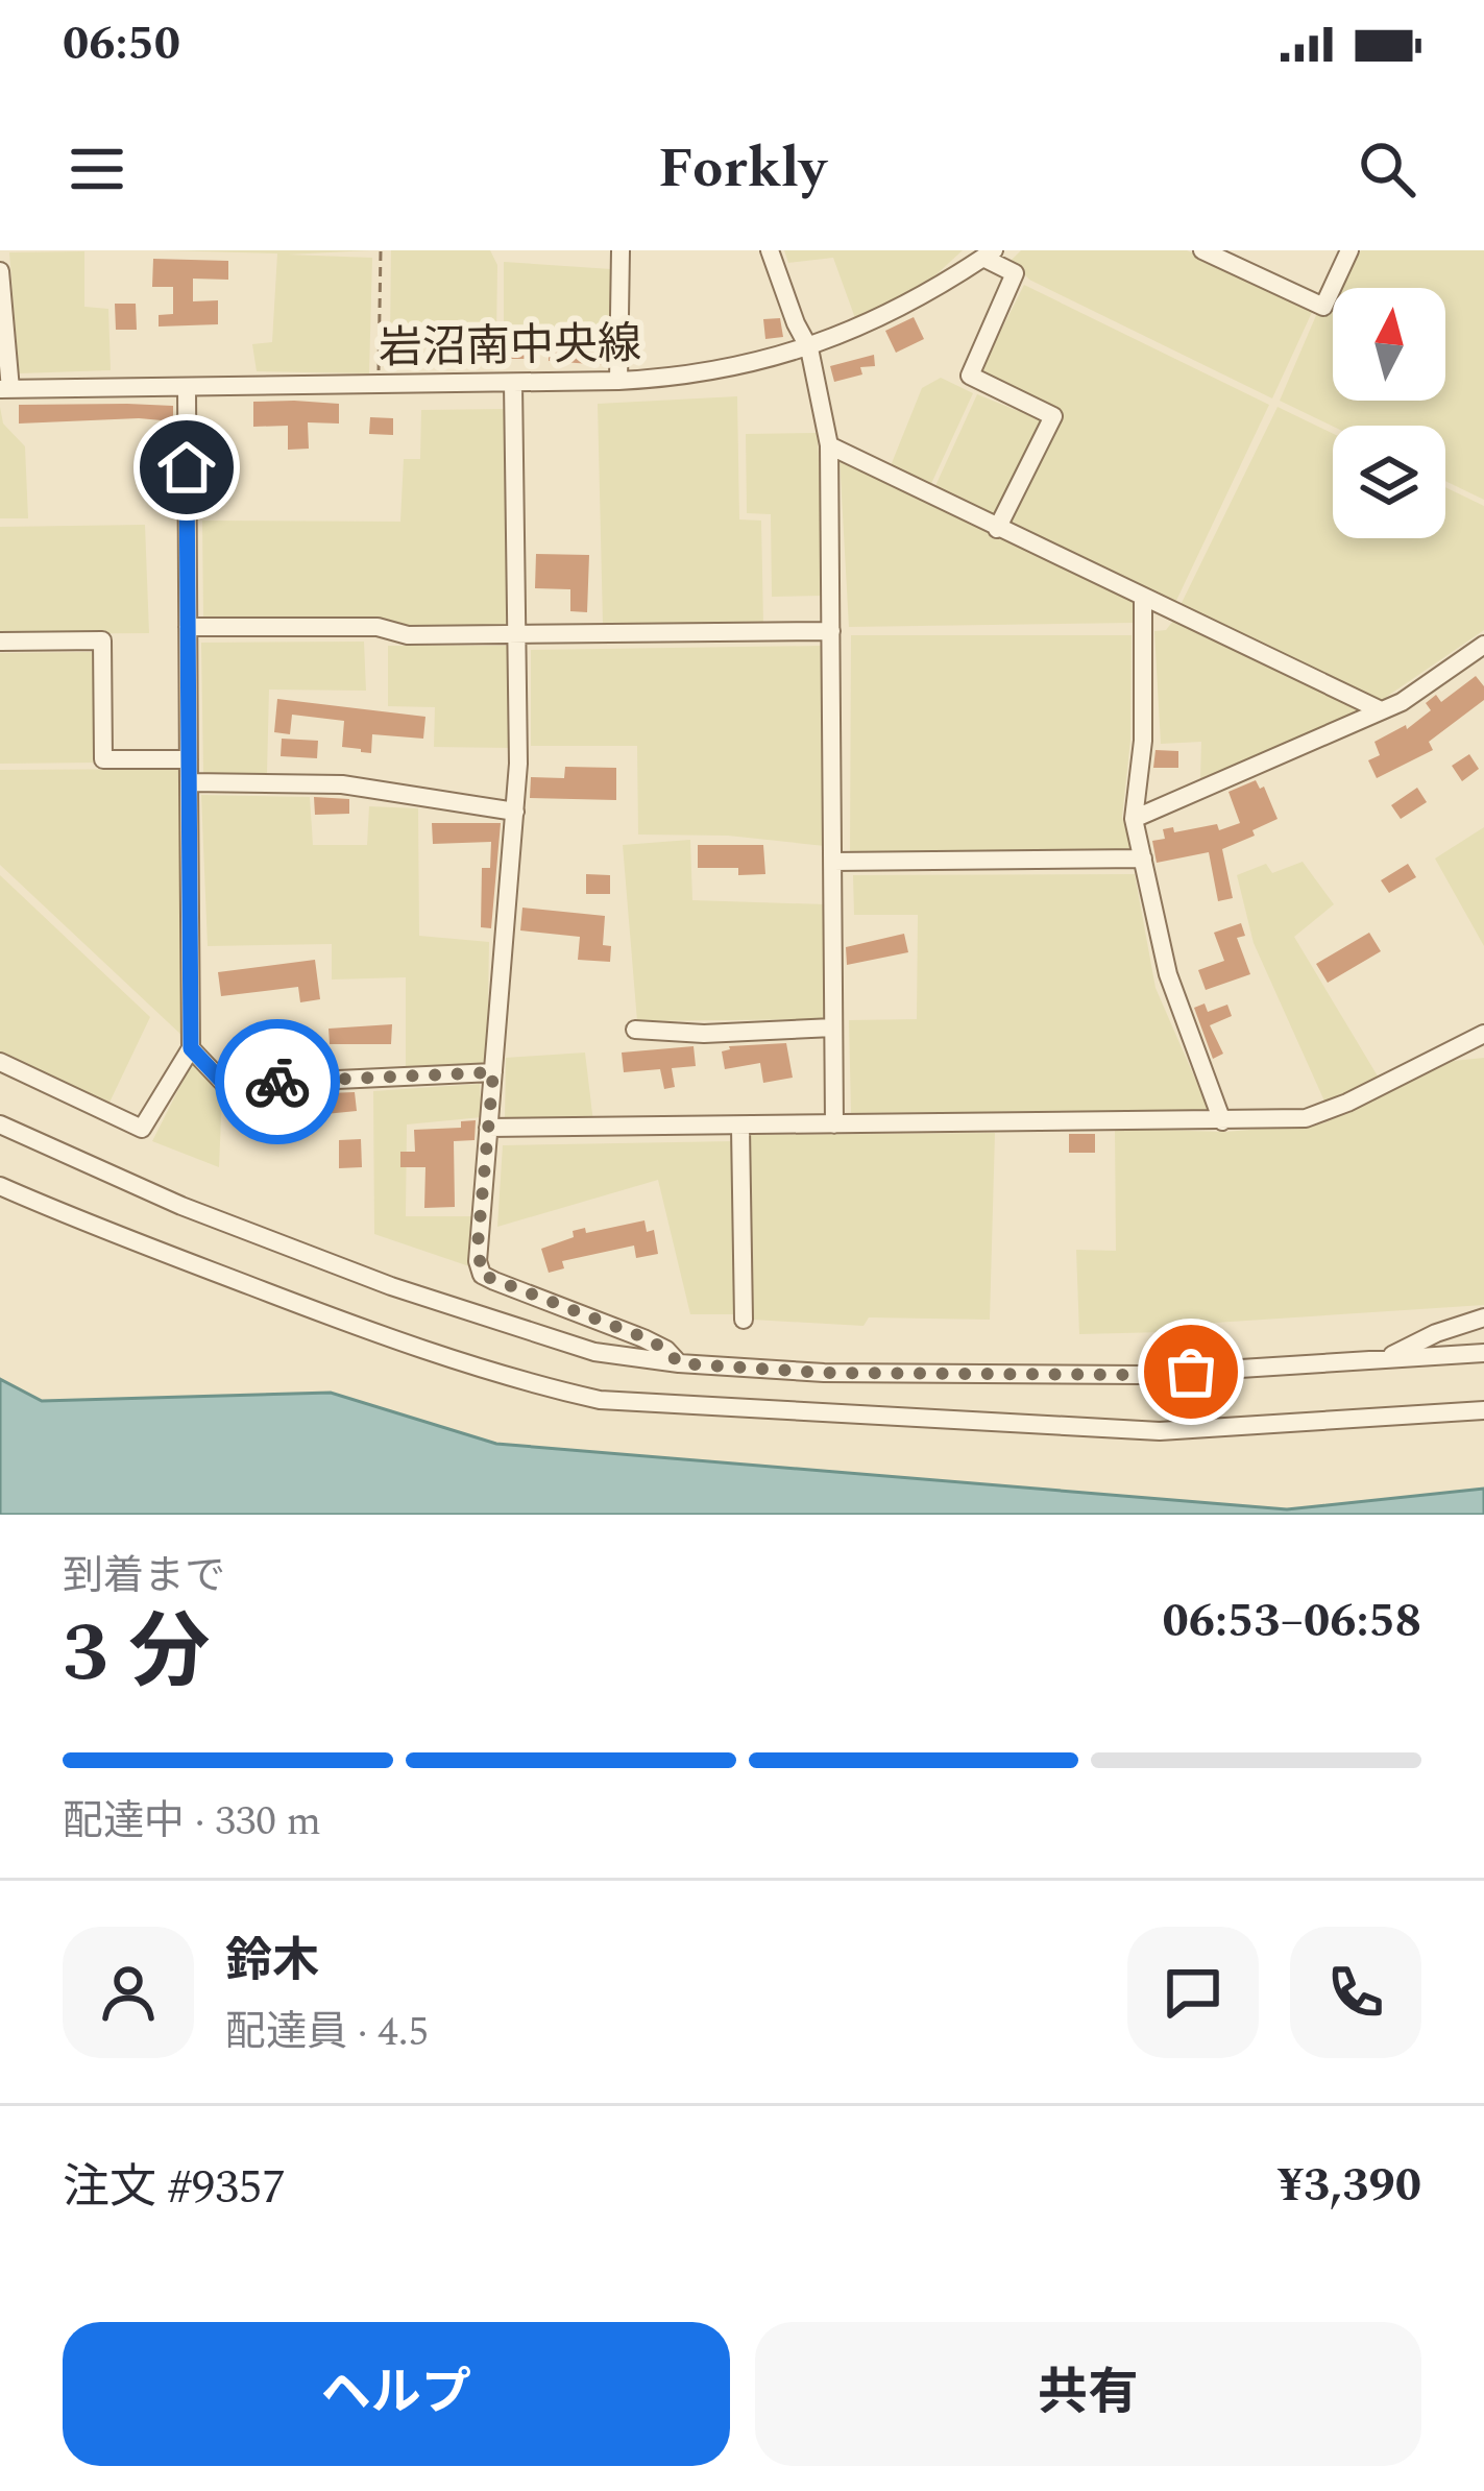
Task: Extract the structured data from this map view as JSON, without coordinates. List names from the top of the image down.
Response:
{
  "streets": {
    "street": ["岩沼南中央線"]
  },
  "north": "top",
  "page": {
    "status": "06:50",
    "header": "Forkly",
    "heading": ["3 分", "到着まで", "06:53–06:58"],
    "panel": [
      "鈴木",
      "配達員 · 4.5",
      "注文 #9357",
      "¥3,390"
    ],
    "bar": "配達中 · 330 m",
    "buttons": ["ヘルプ", "共有"]
  }
}
